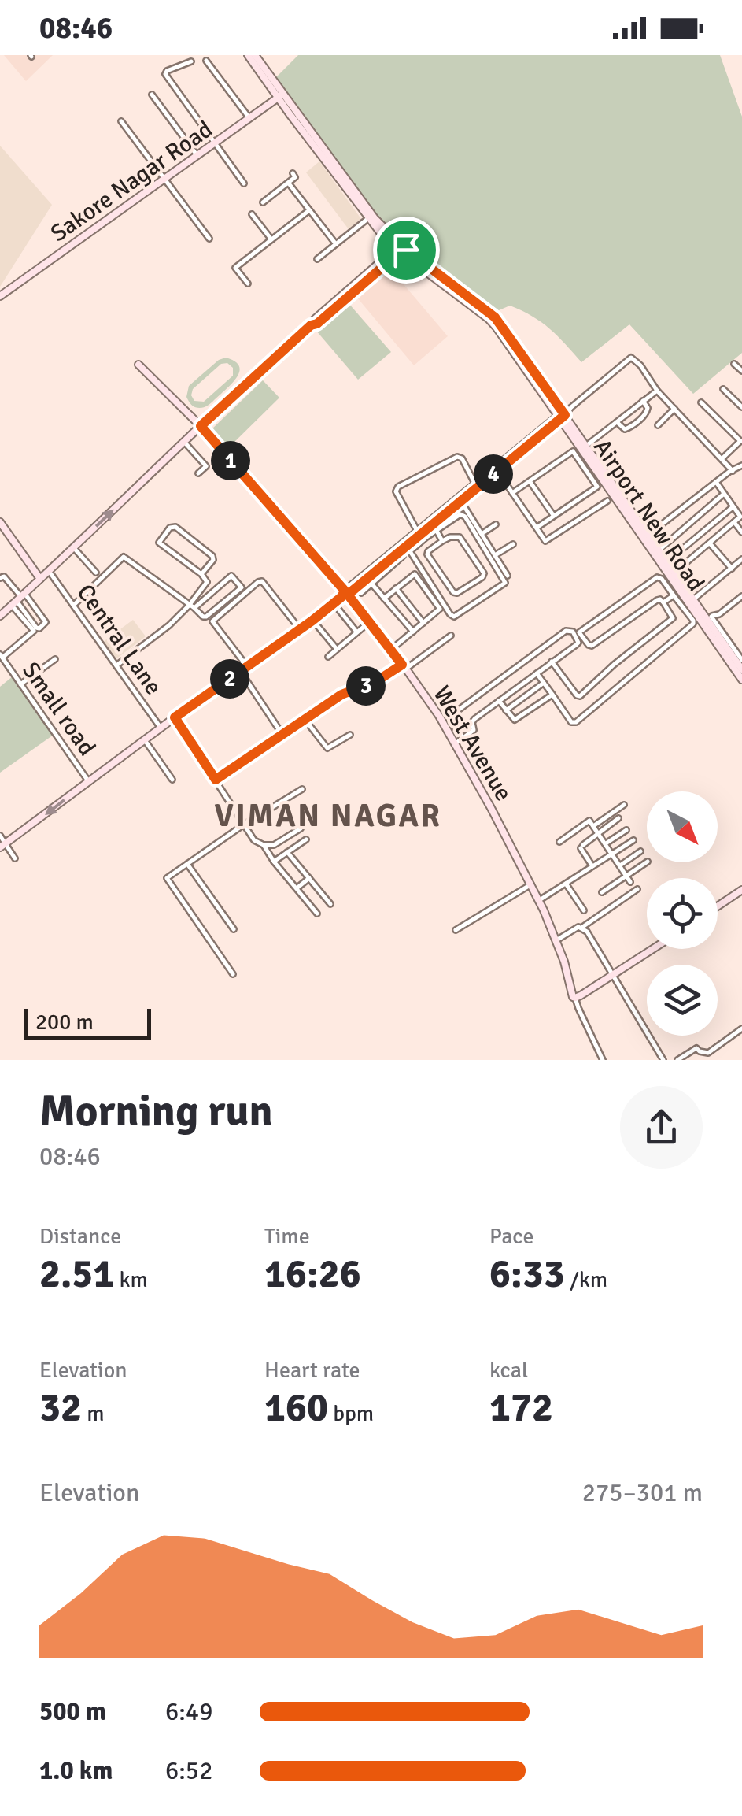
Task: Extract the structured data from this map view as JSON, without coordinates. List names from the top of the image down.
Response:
{
  "streets": {
    "street": [
      "Sakore Nagar Road",
      "Airport New Road",
      "Central Lane",
      "Small road",
      "West Avenue"
    ]
  },
  "crossings": [
    ["Sakore Nagar Road", "Airport New Road"]
  ],
  "districts": ["VIMAN NAGAR"],
  "scale_bar": "200 m",
  "north": "bottom right",
  "page": {
    "status": "08:46",
    "pins": [
      "1",
      "4",
      "2",
      "3"
    ],
    "scale": "200 m",
    "heading": ["Morning run", "08:46"],
    "stats": [
      ["Distance", "2.51 km"],
      ["Time", "16:26"],
      ["Pace", "6:33 /km"],
      ["Elevation", "32 m"],
      ["Heart rate", "160 bpm"],
      ["kcal", "172"]
    ],
    "chart": ["Elevation", "275–301 m"],
    "list": [
      {
        "name": "500 m",
        "note": "6:49"
      },
      {
        "name": "1.0 km",
        "note": "6:52"
      }
    ]
  }
}
